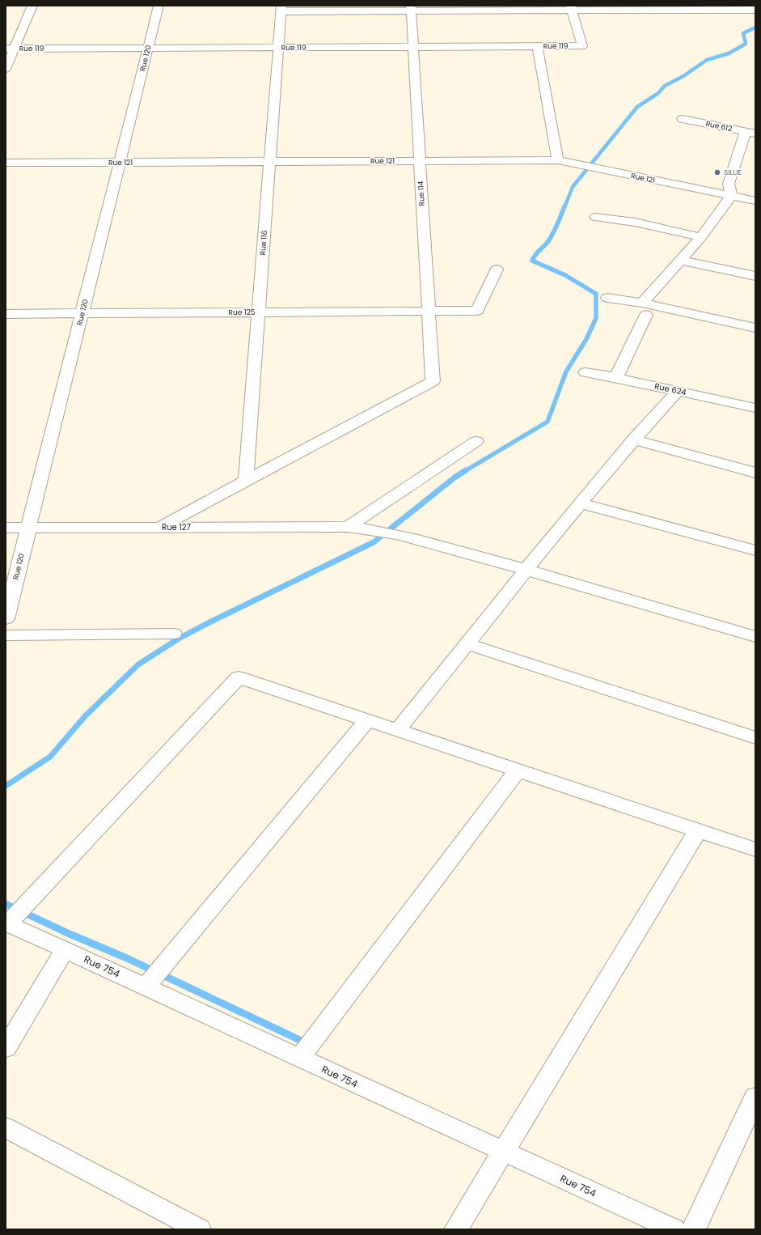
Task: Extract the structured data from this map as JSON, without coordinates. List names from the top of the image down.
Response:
{
  "streets": {
    "street": [
      "Rue 119",
      "Rue 120",
      "Rue 612",
      "Rue 121",
      "Rue 114",
      "Rue 116",
      "Rue 125",
      "Rue 624",
      "Rue 127",
      "Rue 754"
    ]
  },
  "crossings": [
    ["Rue 119", "Rue 120"],
    ["Rue 119", "Rue 114"],
    ["Rue 119", "Rue 116"],
    ["Rue 120", "Rue 121"],
    ["Rue 120", "Rue 125"],
    ["Rue 120", "Rue 127"],
    ["Rue 121", "Rue 114"],
    ["Rue 121", "Rue 116"],
    ["Rue 114", "Rue 116"],
    ["Rue 114", "Rue 125"],
    ["Rue 116", "Rue 125"]
  ],
  "places": ["SILUE"]
}
